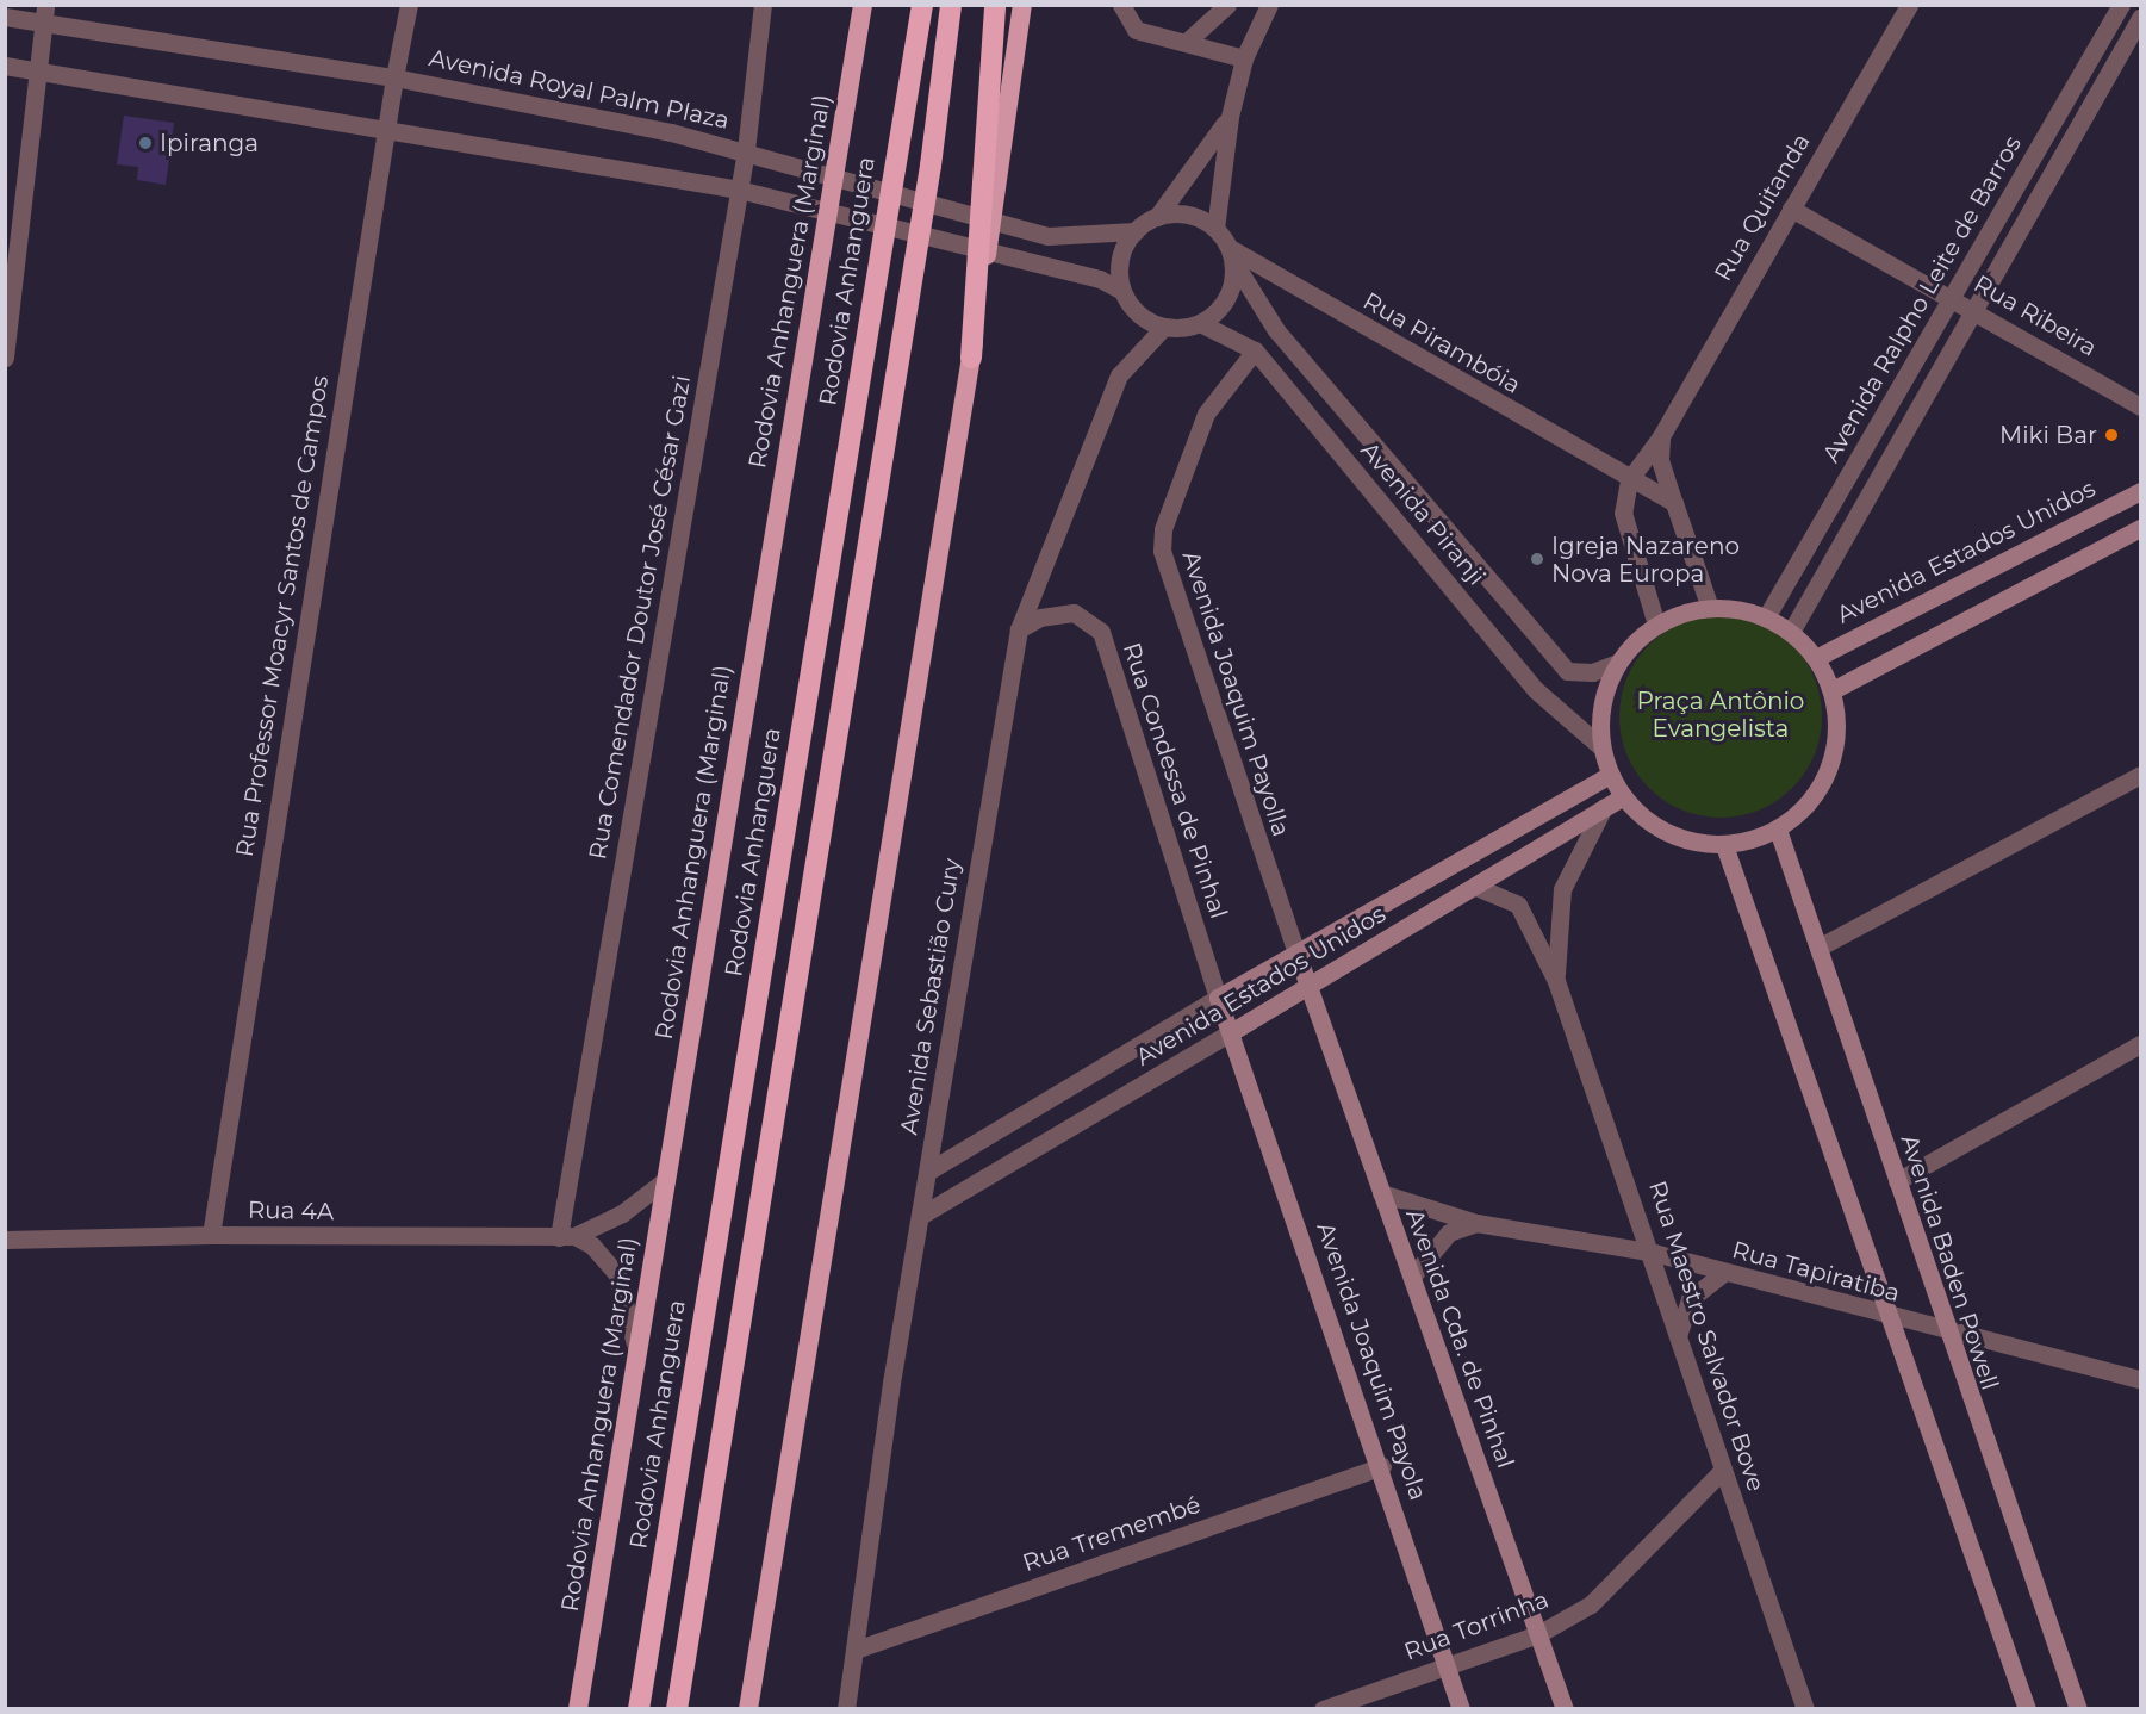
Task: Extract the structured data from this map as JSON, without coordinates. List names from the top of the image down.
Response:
{
  "streets": {
    "highway": ["Rodovia Anhanguera (Marginal)", "Rodovia Anhanguera"],
    "main road": [
      "Avenida Estados Unidos",
      "Avenida Joaquim Payolla",
      "Rua Condessa de Pinhal",
      "Avenida Baden Powell",
      "Avenida Cda. de Pinhal",
      "Avenida Joaquim Payola"
    ],
    "street": [
      "Avenida Royal Palm Plaza",
      "Rua Quitanda",
      "Avenida Ralpho Leite de Barros",
      "Rua Ribeira",
      "Rua Pirambóia",
      "Avenida Piranji",
      "Rua Professor Moacyr Santos de Campos",
      "Rua Comendador Doutor José César Gazi",
      "Avenida Sebastião Cury",
      "Rua 4A",
      "Rua Tapiratiba",
      "Rua Maestro Salvador Bove",
      "Rua Tremembé",
      "Rua Torrinha"
    ]
  },
  "crossings": [
    ["Avenida Royal Palm Plaza", "Rua Pirambóia"],
    ["Avenida Royal Palm Plaza", "Avenida Piranji"],
    ["Avenida Royal Palm Plaza", "Rua Professor Moacyr Santos de Campos"],
    ["Avenida Royal Palm Plaza", "Rua Comendador Doutor José César Gazi"],
    ["Avenida Royal Palm Plaza", "Avenida Sebastião Cury"],
    ["Rua Quitanda", "Rua Ribeira"],
    ["Rua Quitanda", "Rua Pirambóia"],
    ["Rodovia Anhanguera (Marginal)", "Rua 4A"],
    ["Avenida Ralpho Leite de Barros", "Rua Ribeira"],
    ["Avenida Ralpho Leite de Barros", "Avenida Piranji"],
    ["Avenida Ralpho Leite de Barros", "Avenida Estados Unidos"],
    ["Avenida Ralpho Leite de Barros", "Avenida Baden Powell"],
    ["Rua Pirambóia", "Avenida Piranji"],
    ["Rua Pirambóia", "Avenida Sebastião Cury"],
    ["Avenida Piranji", "Avenida Estados Unidos"],
    ["Avenida Piranji", "Avenida Joaquim Payolla"],
    ["Avenida Piranji", "Avenida Sebastião Cury"],
    ["Avenida Piranji", "Avenida Baden Powell"],
    ["Avenida Estados Unidos", "Avenida Joaquim Payolla"],
    ["Avenida Estados Unidos", "Rua Condessa de Pinhal"],
    ["Avenida Estados Unidos", "Avenida Sebastião Cury"],
    ["Avenida Estados Unidos", "Avenida Baden Powell"],
    ["Avenida Estados Unidos", "Rua Maestro Salvador Bove"],
    ["Avenida Estados Unidos", "Avenida Cda. de Pinhal"],
    ["Avenida Estados Unidos", "Avenida Joaquim Payola"],
    ["Rua Professor Moacyr Santos de Campos", "Rua 4A"],
    ["Rua Comendador Doutor José César Gazi", "Rua 4A"],
    ["Avenida Joaquim Payolla", "Avenida Cda. de Pinhal"],
    ["Rua Condessa de Pinhal", "Avenida Sebastião Cury"],
    ["Rua Condessa de Pinhal", "Avenida Joaquim Payola"],
    ["Avenida Sebastião Cury", "Rua Tremembé"],
    ["Avenida Baden Powell", "Rua Tapiratiba"],
    ["Rua Tapiratiba", "Rua Maestro Salvador Bove"],
    ["Rua Tapiratiba", "Avenida Cda. de Pinhal"],
    ["Rua Maestro Salvador Bove", "Rua Torrinha"],
    ["Avenida Cda. de Pinhal", "Rua Torrinha"],
    ["Avenida Joaquim Payola", "Rua Tremembé"],
    ["Avenida Joaquim Payola", "Rua Torrinha"]
  ],
  "parks": ["Praça Antônio Evangelista"],
  "places": ["Ipiranga", "Miki Bar", "Igreja Nazareno Nova Europa"]
}
